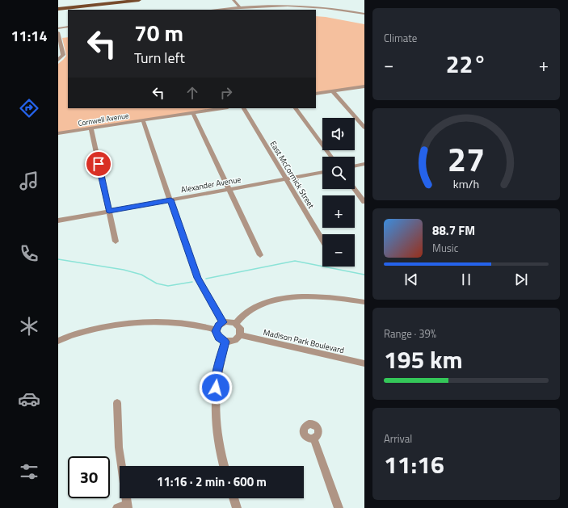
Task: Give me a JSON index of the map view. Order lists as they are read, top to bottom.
{
  "streets": {
    "street": [
      "Cornwell Avenue",
      "East McCormick Street",
      "Alexander Avenue",
      "Madison Park Boulevard"
    ]
  },
  "crossings": [
    ["East McCormick Street", "Alexander Avenue"]
  ],
  "page": {
    "tabs": "11:14",
    "tile": [
      "Climate",
      ["Range · 39%", "195 km"],
      ["Arrival", "11:16"]
    ],
    "turn": ["70 m", "Turn left"],
    "heat": ["−", "22°", "+"],
    "map_buttons": ["+", "−"],
    "song": ["88.7 FM", "Music"],
    "limit": "30",
    "trip": "11:16 · 2 min · 600 m",
    "gauge": ["27", "km/h"]
  }
}
